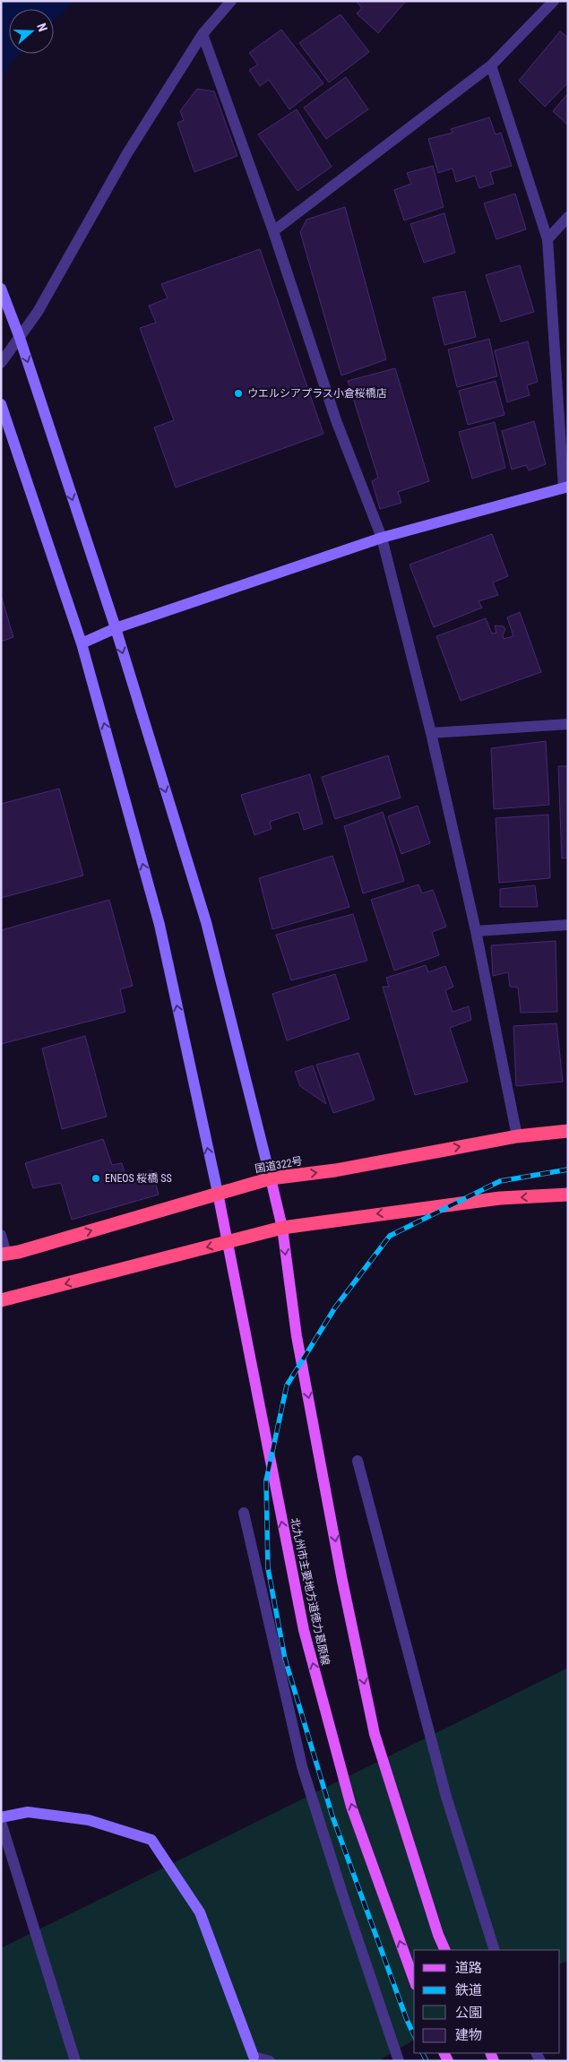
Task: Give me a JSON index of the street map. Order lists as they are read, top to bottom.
{
  "streets": {
    "highway": ["国道322号"],
    "main road": ["北九州市主要地方道徳力葛原線"]
  },
  "crossings": [
    ["国道322号", "北九州市主要地方道徳力葛原線"]
  ],
  "places": ["ウエルシアプラス小倉桜橋店", "ENEOS 桜橋 SS"],
  "legend": [
    "道路",
    "鉄道",
    "公園",
    "建物"
  ],
  "north": "right"
}
